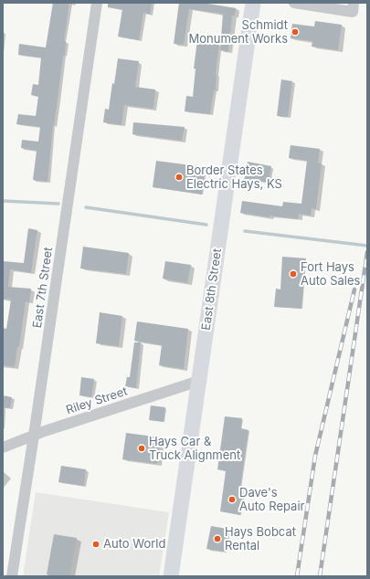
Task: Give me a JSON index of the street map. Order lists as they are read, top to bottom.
{
  "streets": {
    "main road": ["East 8th Street"],
    "street": ["East 7th Street", "Riley Street"]
  },
  "crossings": [
    ["East 7th Street", "Riley Street"],
    ["East 8th Street", "Riley Street"]
  ],
  "places": [
    "Schmidt Monument Works",
    "Border States Electric Hays, KS",
    "Fort Hays Auto Sales",
    "Hays Car & Truck Alignment",
    "Dave's Auto Repair",
    "Hays Bobcat Rental",
    "Auto World"
  ]
}
